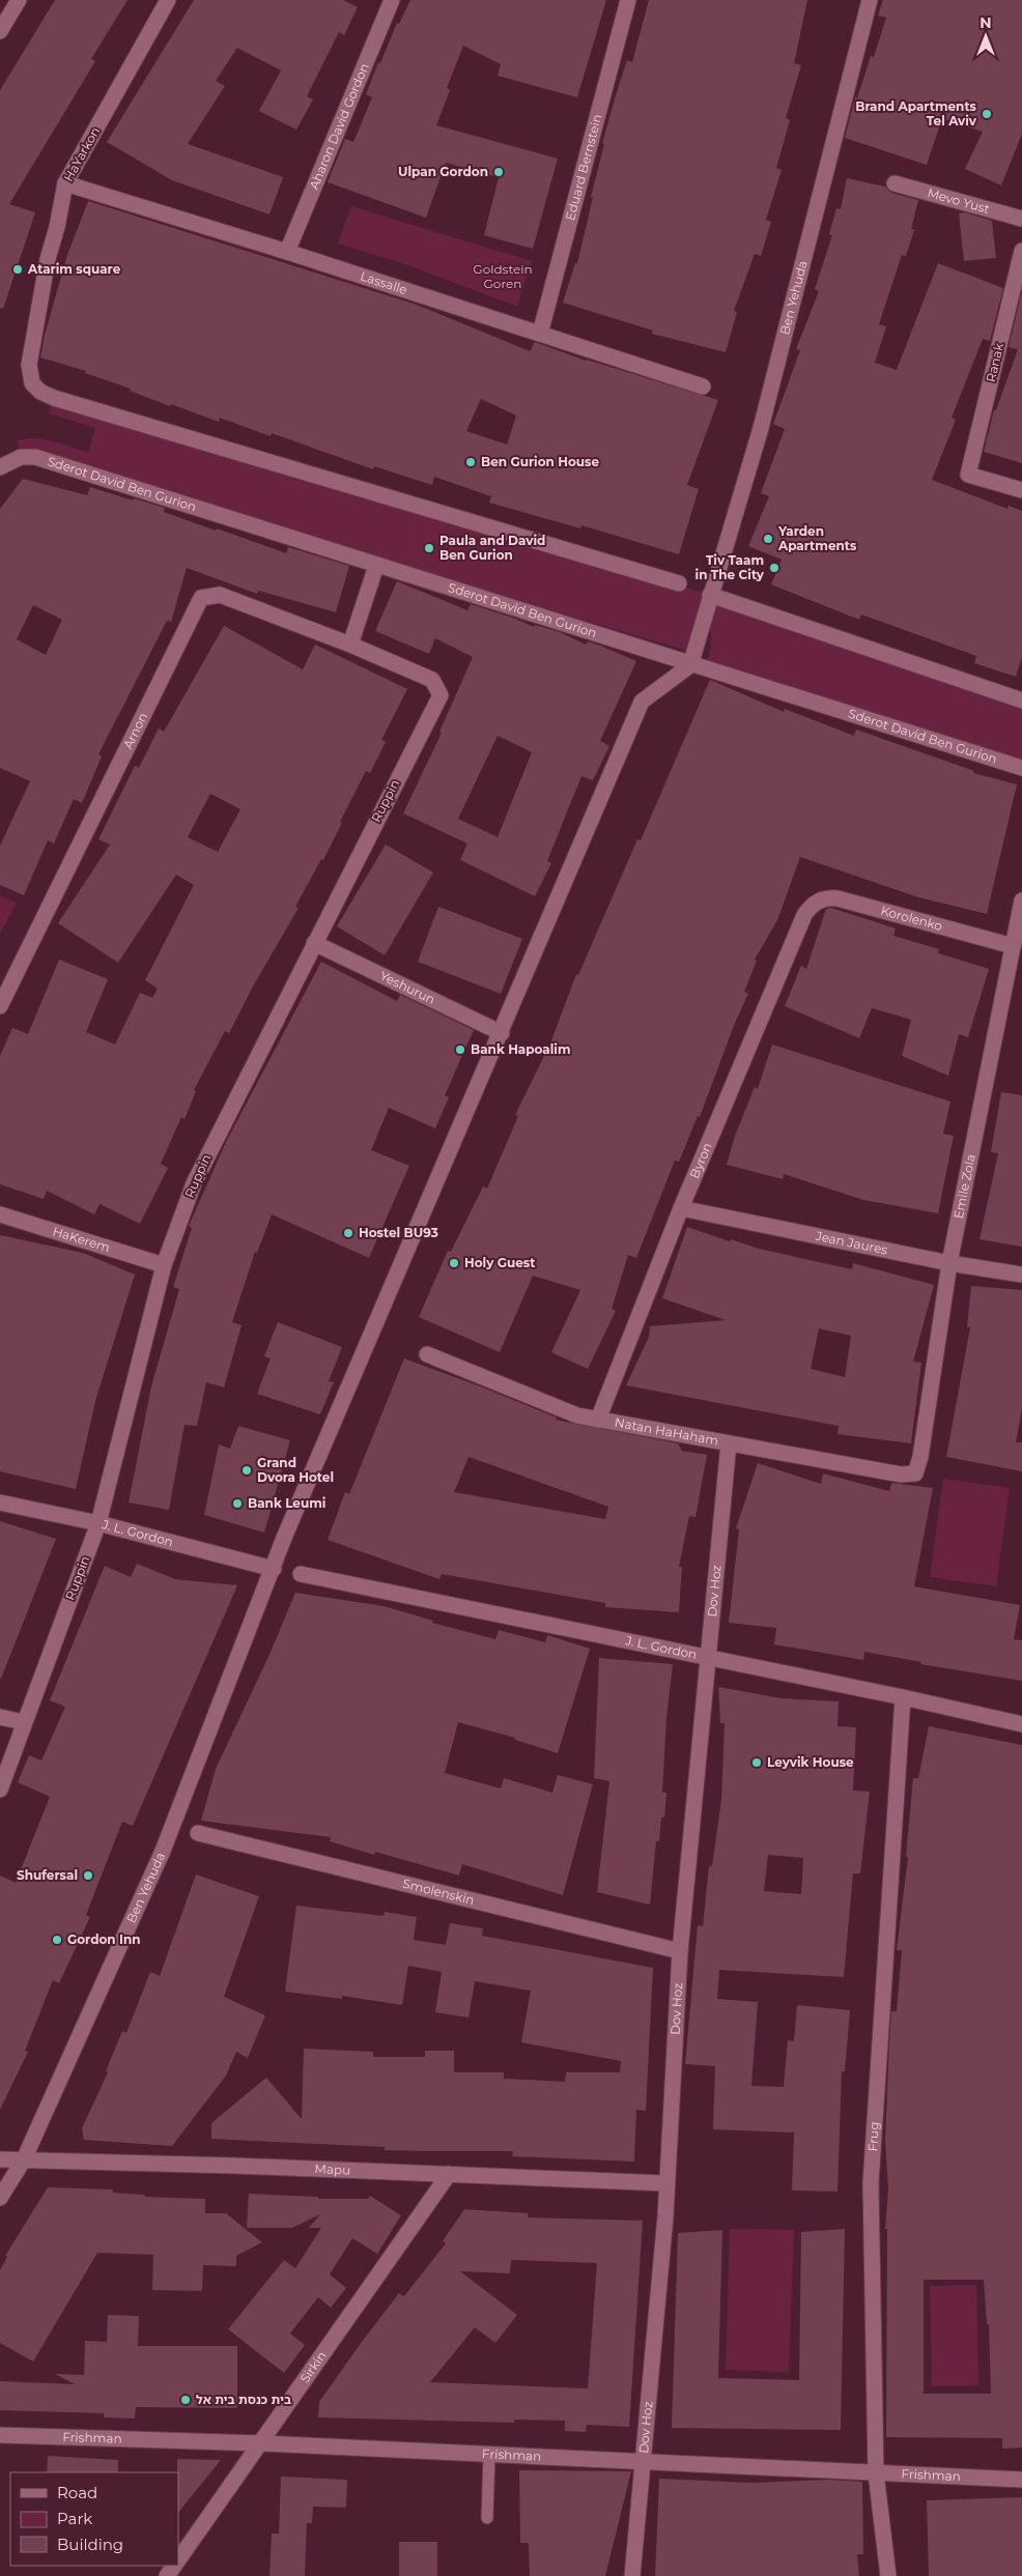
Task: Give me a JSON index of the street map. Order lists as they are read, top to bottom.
{
  "streets": {
    "street": [
      "Aharon David Gordon",
      "HaYarkon",
      "Eduard Bernstein",
      "Mevo Yust",
      "Lassalle",
      "Ben Yehuda",
      "Ranak",
      "Sderot David Ben Gurion",
      "Arnon",
      "Ruppin",
      "Korolenko",
      "Yeshurun",
      "Byron",
      "Emile Zola",
      "HaKerem",
      "Jean Jaures",
      "Natan HaHaham",
      "J. L. Gordon",
      "Dov Hoz",
      "Smolenskin",
      "Frug",
      "Mapu",
      "Sirkin",
      "Frishman"
    ]
  },
  "crossings": [
    ["Aharon David Gordon", "Lassalle"],
    ["HaYarkon", "Lassalle"],
    ["Eduard Bernstein", "Lassalle"],
    ["Ben Yehuda", "Sderot David Ben Gurion"],
    ["Ben Yehuda", "Yeshurun"],
    ["Ben Yehuda", "J. L. Gordon"],
    ["Ben Yehuda", "Mapu"],
    ["Arnon", "Ruppin"],
    ["Ruppin", "Yeshurun"],
    ["Ruppin", "HaKerem"],
    ["Ruppin", "J. L. Gordon"],
    ["Korolenko", "Byron"],
    ["Korolenko", "Emile Zola"],
    ["Byron", "Jean Jaures"],
    ["Byron", "Natan HaHaham"],
    ["Emile Zola", "Jean Jaures"],
    ["Emile Zola", "Natan HaHaham"],
    ["Natan HaHaham", "Dov Hoz"],
    ["J. L. Gordon", "Dov Hoz"],
    ["J. L. Gordon", "Frug"],
    ["Dov Hoz", "Smolenskin"],
    ["Dov Hoz", "Mapu"],
    ["Dov Hoz", "Frishman"],
    ["Frug", "Frishman"],
    ["Mapu", "Sirkin"],
    ["Sirkin", "Frishman"]
  ],
  "parks": ["Goldstein Goren"],
  "places": [
    "Brand Apartments Tel Aviv",
    "Ulpan Gordon",
    "Atarim square",
    "Ben Gurion House",
    "Yarden Apartments",
    "Paula and David Ben Gurion",
    "Tiv Taam in The City",
    "Bank Hapoalim",
    "Hostel BU93",
    "Holy Guest",
    "Grand Dvora Hotel",
    "Bank Leumi",
    "Leyvik House",
    "Shufersal",
    "Gordon Inn",
    "בית כנסת בית אל"
  ],
  "legend": ["Road", "Park", "Building"],
  "north": "top"
}
